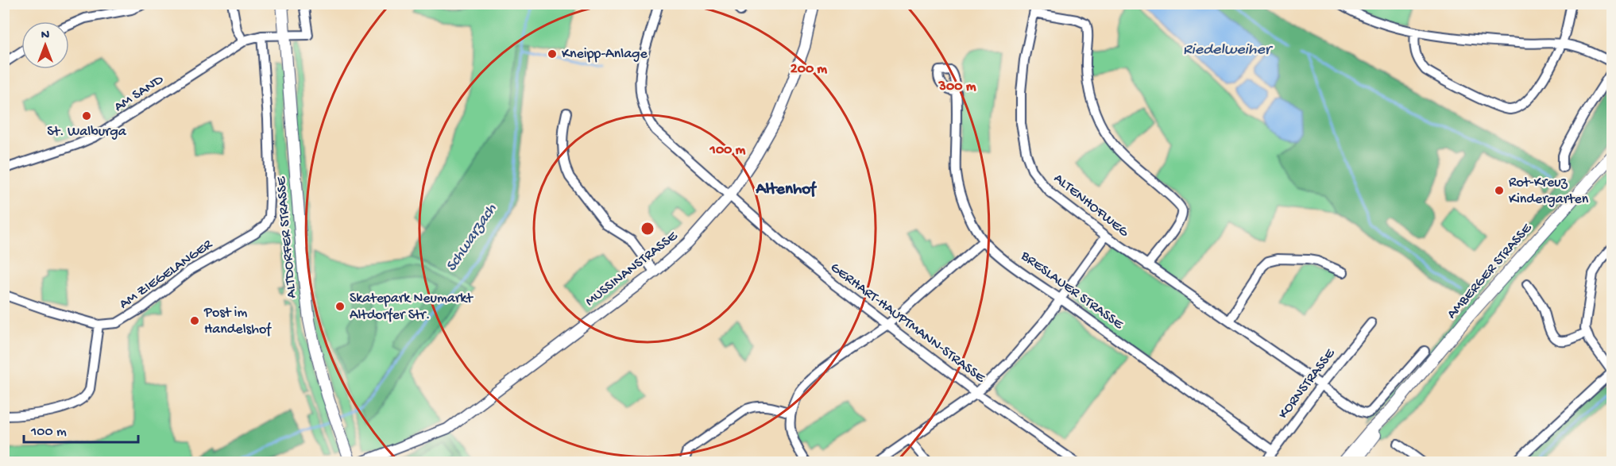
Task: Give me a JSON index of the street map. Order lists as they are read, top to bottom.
{
  "streets": {
    "main road": ["ALTDORFER STRASSE", "AMBERGER STRASSE"],
    "street": [
      "AM SAND",
      "ALTENHOFWEG",
      "MUSSINANSTRASSE",
      "AM ZIEGELANGER",
      "BRESLAUER STRASSE",
      "GERHART-HAUPTMANN-STRASSE",
      "KORNSTRASSE"
    ]
  },
  "crossings": [
    ["AM SAND", "ALTDORFER STRASSE"],
    ["AM SAND", "AM ZIEGELANGER"],
    ["ALTENHOFWEG", "KORNSTRASSE"],
    ["MUSSINANSTRASSE", "GERHART-HAUPTMANN-STRASSE"],
    ["BRESLAUER STRASSE", "KORNSTRASSE"]
  ],
  "districts": ["Altenhof"],
  "water": ["Riedelweiher", "Schwarzach"],
  "places": [
    "Kneipp-Anlage",
    "St. Walburga",
    "Rot-Kreuz Kindergarten",
    "Skatepark Neumarkt Altdorfer Str.",
    "Post im Handelshof"
  ],
  "scale_bar": "100 m",
  "north": "top",
  "rings": ["200 m", "300 m", "100 m"]
}
